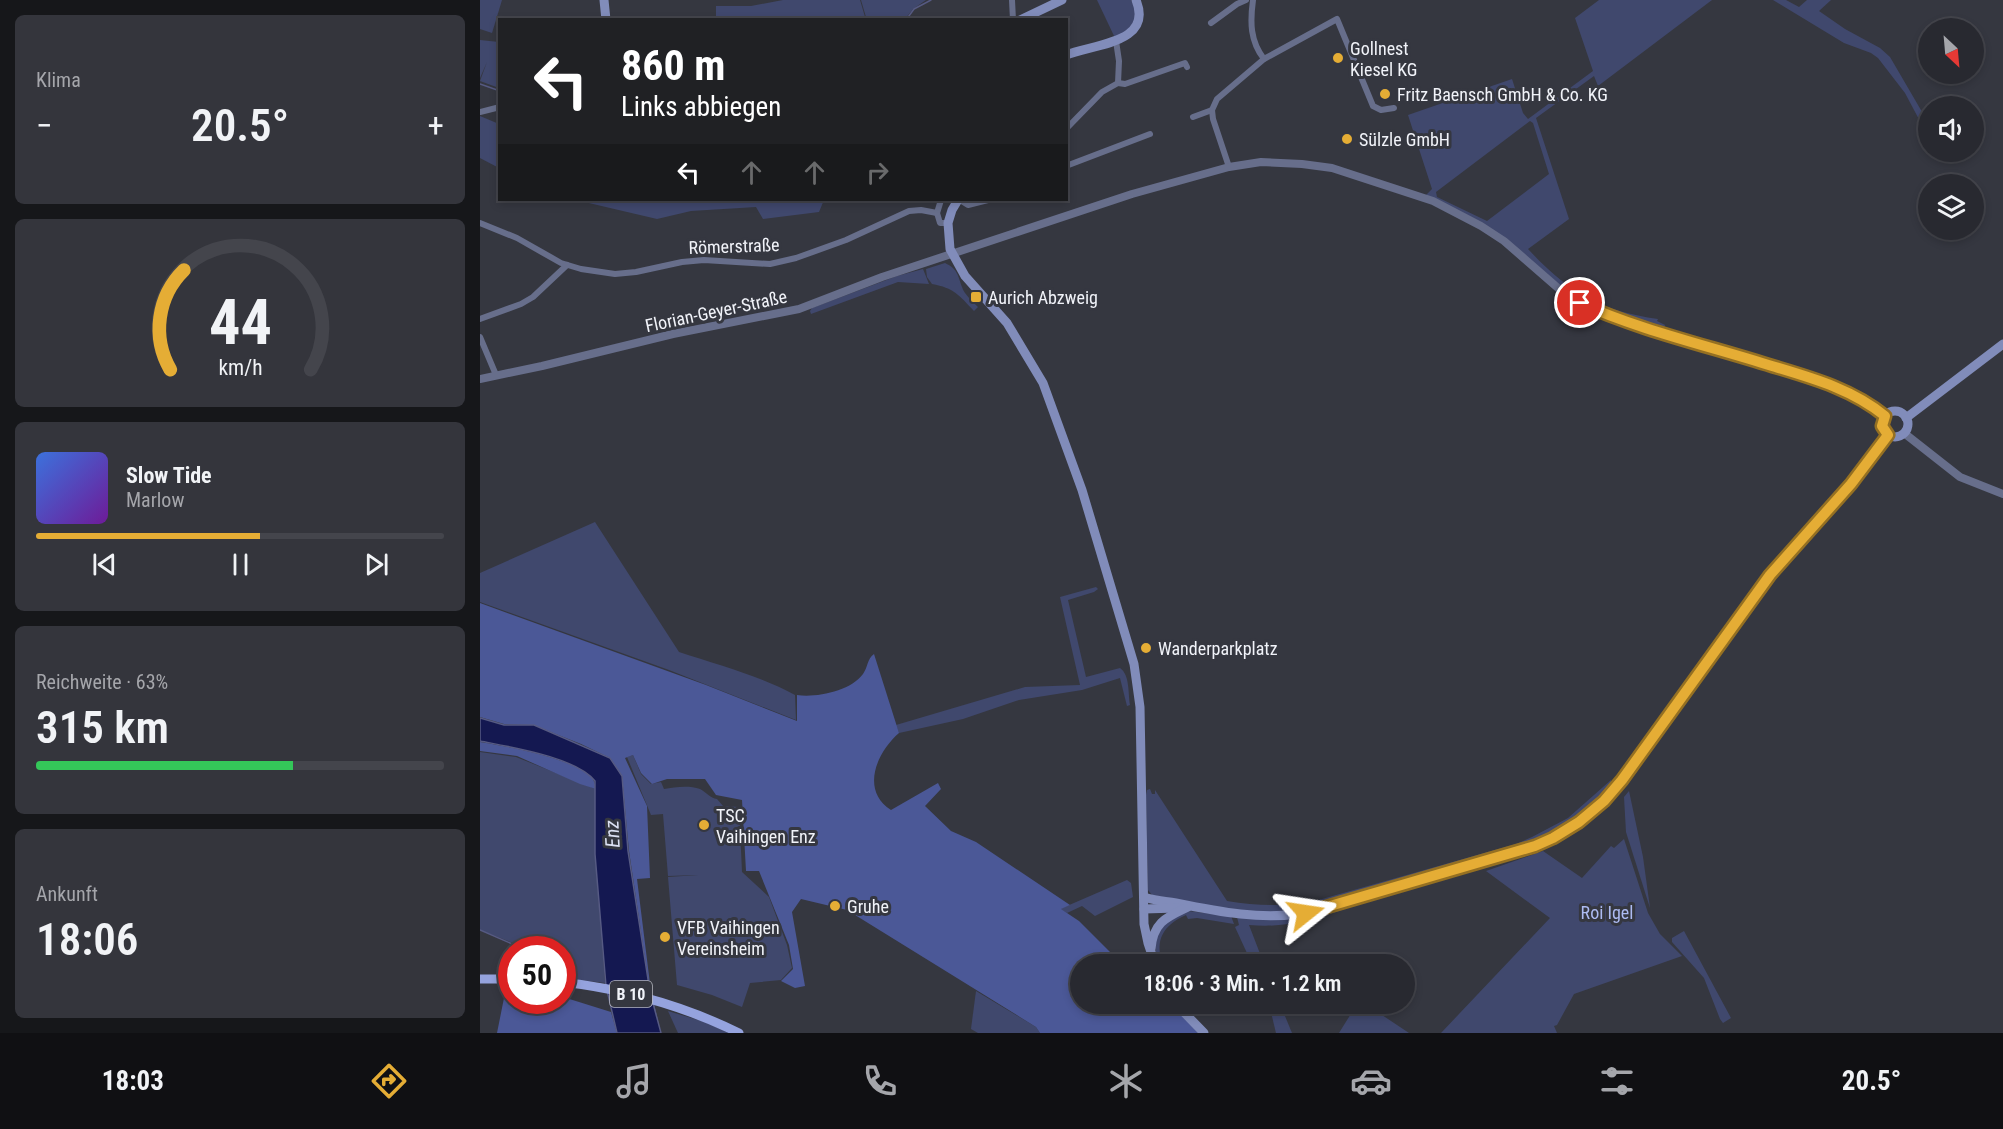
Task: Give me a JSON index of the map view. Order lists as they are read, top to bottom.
{
  "streets": {
    "main road": ["B 10"],
    "street": ["Römerstraße", "Florian-Geyer-Straße"]
  },
  "water": ["Enz"],
  "parks": ["Roi Igel"],
  "places": {
    "other": [
      "Gollnest Kiesel KG",
      "Fritz Baensch GmbH & Co. KG",
      "Sülzle GmbH",
      "Wanderparkplatz",
      "TSC Vaihingen Enz",
      "Gruhe",
      "VFB Vaihingen Vereinsheim"
    ],
    "transit": ["Aurich Abzweig"]
  },
  "north": "bottom right",
  "page": {
    "tile": [
      "Klima",
      ["Reichweite · 63%", "315 km"],
      ["Ankunft", "18:06"]
    ],
    "turn": ["860 m", "Links abbiegen"],
    "heat": ["−", "20.5°", "+"],
    "song": ["Slow Tide", "Marlow"],
    "limit": "50",
    "trip": "18:06 · 3 Min. · 1.2 km",
    "tabs": ["18:03", "20.5°"],
    "gauge": ["44", "km/h"]
  }
}
